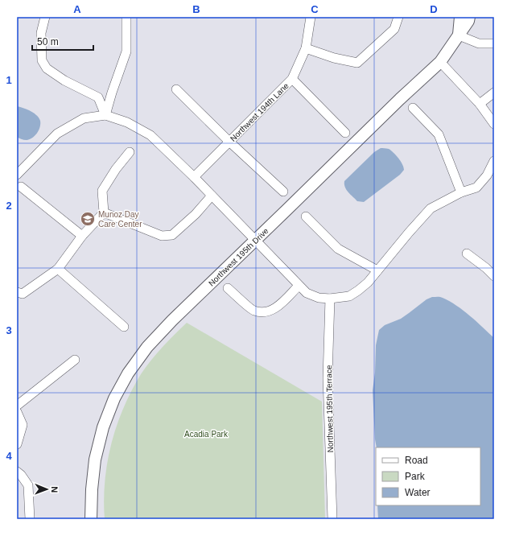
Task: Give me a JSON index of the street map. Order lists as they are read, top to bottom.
{
  "streets": {
    "street": ["Northwest 194th Lane", "Northwest 195th Drive", "Northwest 195th Terrace"]
  },
  "parks": ["Acadia Park"],
  "places": {
    "school or university": ["Munoz Day Care Center"]
  },
  "legend": ["Road", "Park", "Water"],
  "scale_bar": "50 m",
  "north": "right",
  "grid": {
    "columns": [
      "A",
      "B",
      "C",
      "D"
    ],
    "rows": [
      "1",
      "2",
      "3",
      "4"
    ]
  }
}
